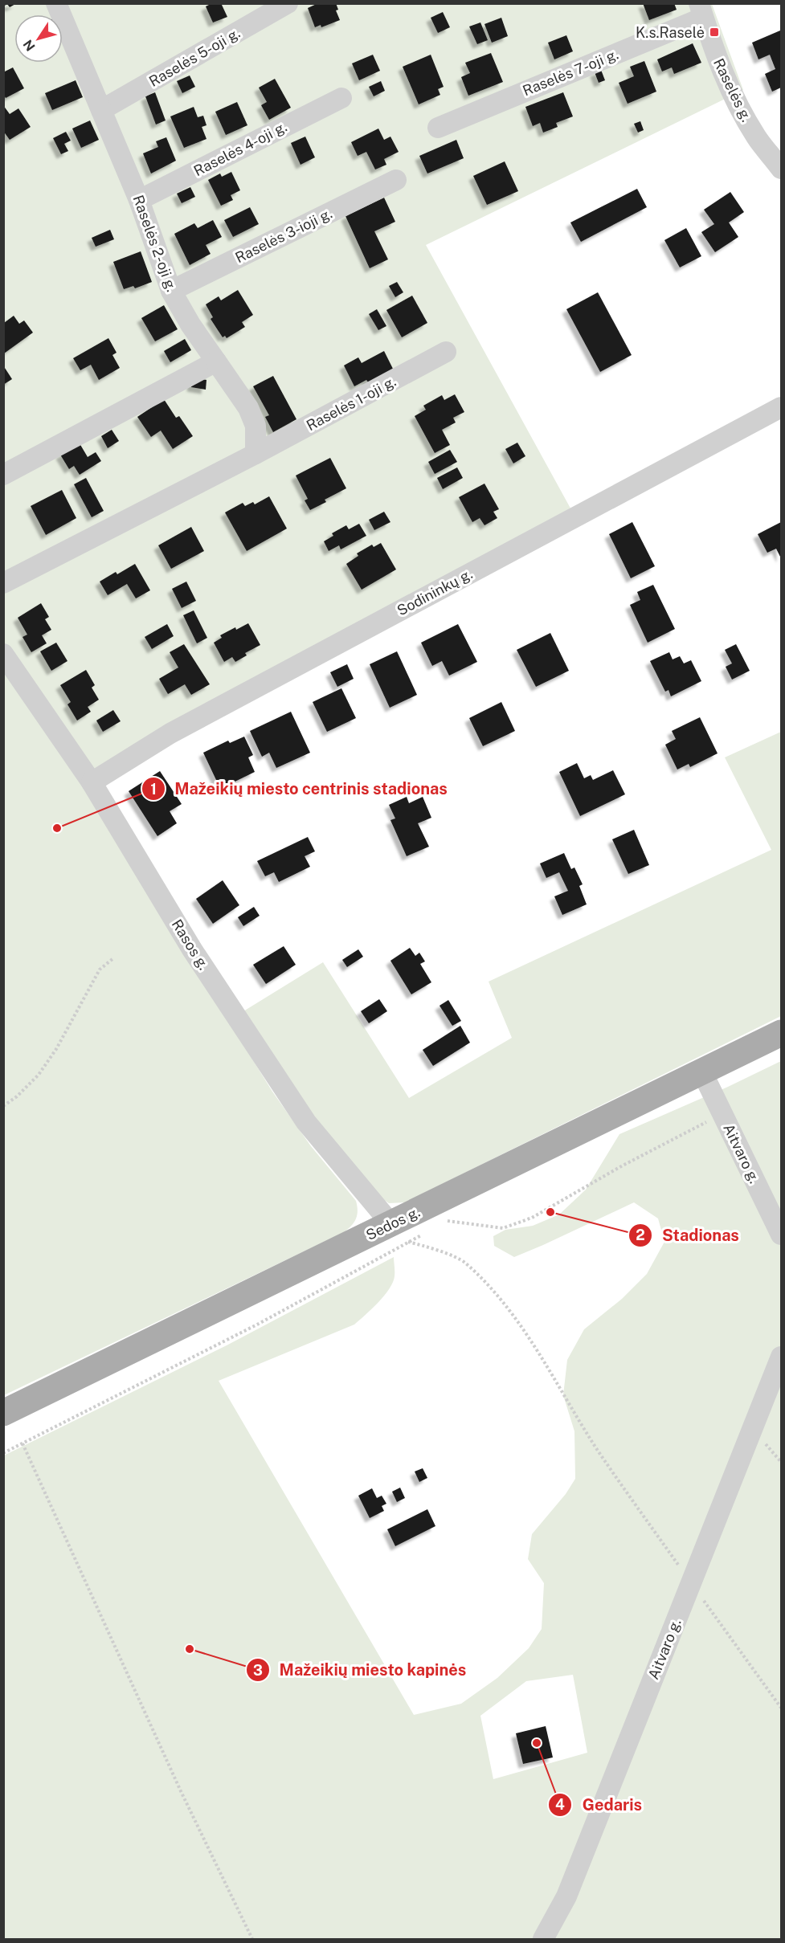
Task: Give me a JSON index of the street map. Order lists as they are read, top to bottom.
{
  "streets": {
    "main road": ["Sedos g."],
    "street": [
      "Raselės 5-oji g.",
      "Raselės 7-oji g.",
      "Raselės g.",
      "Raselės 4-oji g.",
      "Raselės 3-ioji g.",
      "Raselės 2-oji g.",
      "Raselės 1-oji g.",
      "Sodininkų g.",
      "Rasos g.",
      "Aitvaro g."
    ]
  },
  "crossings": [
    ["Raselės 5-oji g.", "Raselės 2-oji g."],
    ["Raselės 7-oji g.", "Raselės g."],
    ["Raselės 4-oji g.", "Raselės 2-oji g."],
    ["Raselės 3-ioji g.", "Raselės 2-oji g."],
    ["Raselės 2-oji g.", "Raselės 1-oji g."],
    ["Sodininkų g.", "Rasos g."],
    ["Rasos g.", "Sedos g."],
    ["Aitvaro g.", "Sedos g."]
  ],
  "places": {
    "transit": ["K.s.Raselė"],
    "other": [
      "Mažeikių miesto centrinis stadionas",
      "Stadionas",
      "Mažeikių miesto kapinės",
      "Gedaris"
    ]
  },
  "north": "bottom left"
}
